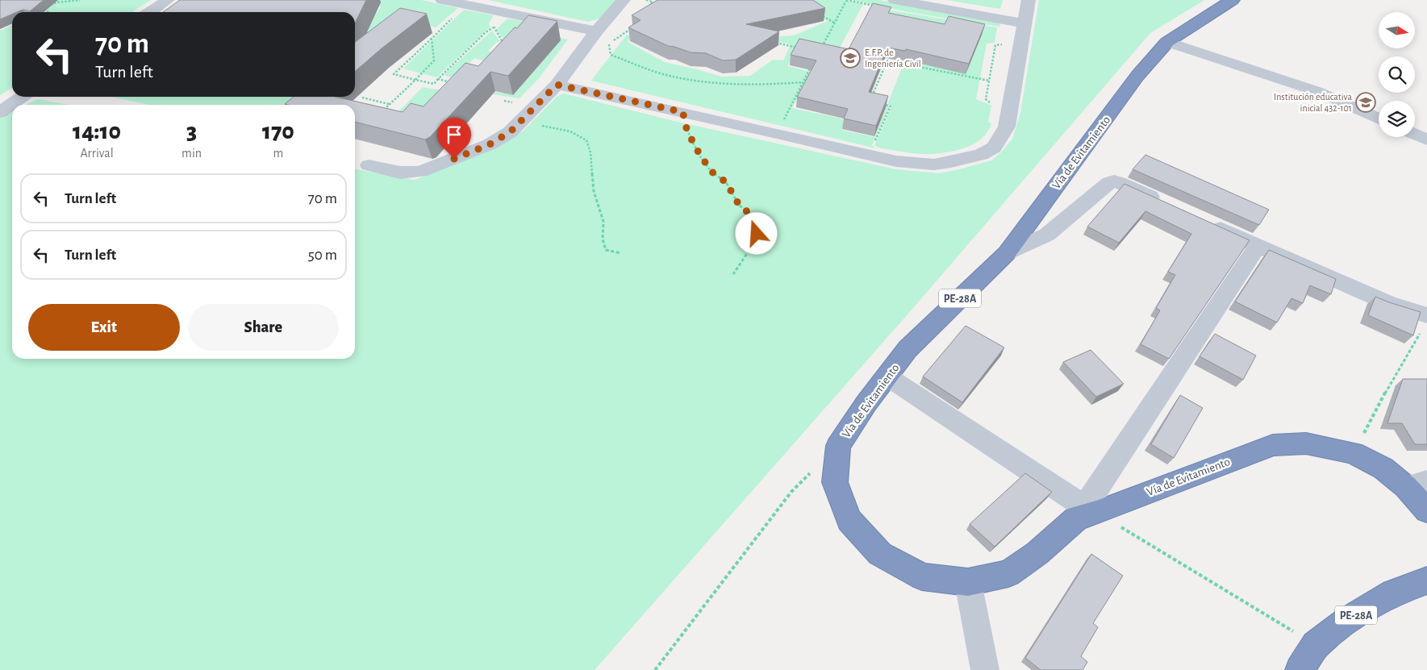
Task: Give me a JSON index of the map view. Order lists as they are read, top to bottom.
{
  "streets": {
    "highway": ["Vía de Evitamiento", "PE-28A"]
  },
  "places": {
    "school or university": ["E.F.P. de Ingeniería Civil", "Institución educativa inicial 432-101"]
  },
  "north": "right",
  "page": {
    "turn": ["70 m", "Turn left"],
    "eta": [
      "14:10",
      "Arrival",
      "3",
      "min",
      "170",
      "m"
    ],
    "list": [
      {
        "name": "Turn left",
        "value": "70 m"
      },
      {
        "name": "Turn left",
        "value": "50 m"
      }
    ],
    "buttons": ["Exit", "Share"]
  }
}
